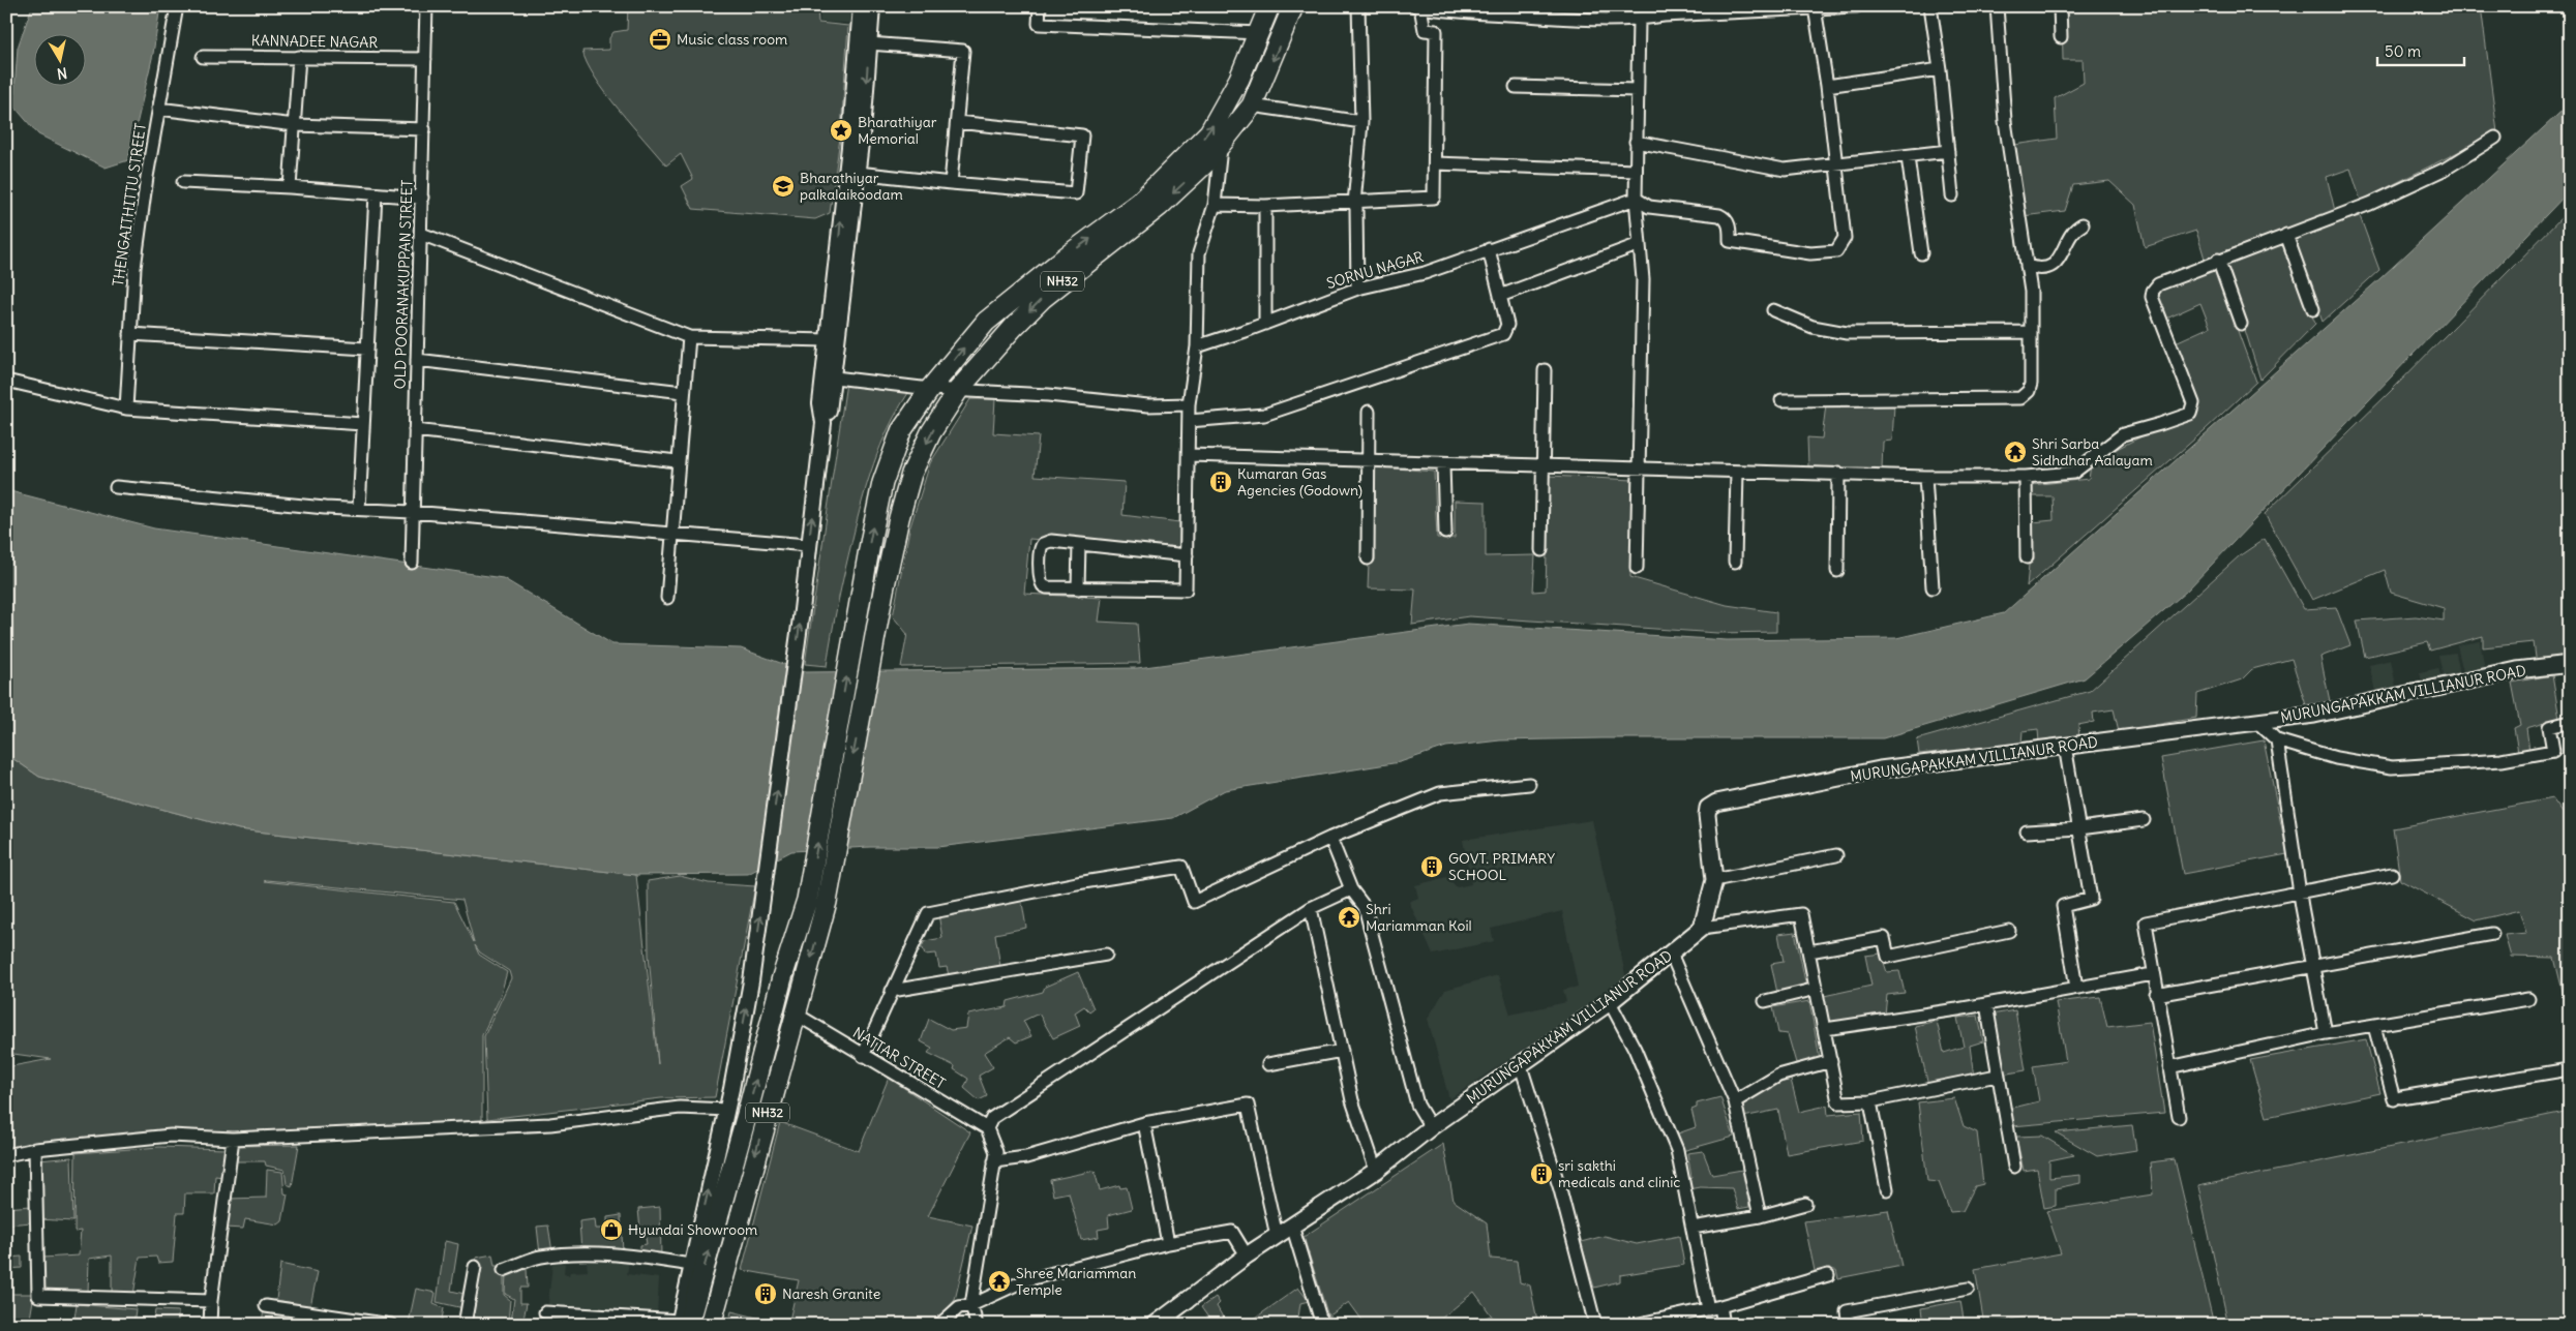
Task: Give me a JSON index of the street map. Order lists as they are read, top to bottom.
{
  "streets": {
    "highway": ["NH32"],
    "main road": ["MURUNGAPAKKAM VILLIANUR ROAD"],
    "street": [
      "KANNADEE NAGAR",
      "THENGAITHITTU STREET",
      "SORNU NAGAR",
      "OLD POORANAKUPPAN STREET",
      "NATTAR STREET"
    ]
  },
  "crossings": [
    ["KANNADEE NAGAR", "OLD POORANAKUPPAN STREET"],
    ["NH32", "NATTAR STREET"]
  ],
  "places": {
    "office": ["Music class room"],
    "place": ["Bharathiyar Memorial"],
    "school or university": ["Bharathiyar palkalaikoodam"],
    "temple": ["Shri Sarba Sidhdhar Aalayam", "Shri Mariamman Koil", "Shree Mariamman Temple"],
    "building": [
      "Kumaran Gas Agencies (Godown)",
      "GOVT. PRIMARY SCHOOL",
      "sri sakthi medicals and clinic",
      "Naresh Granite"
    ],
    "shop": ["Hyundai Showroom"]
  },
  "scale_bar": "50 m",
  "north": "bottom"
}
